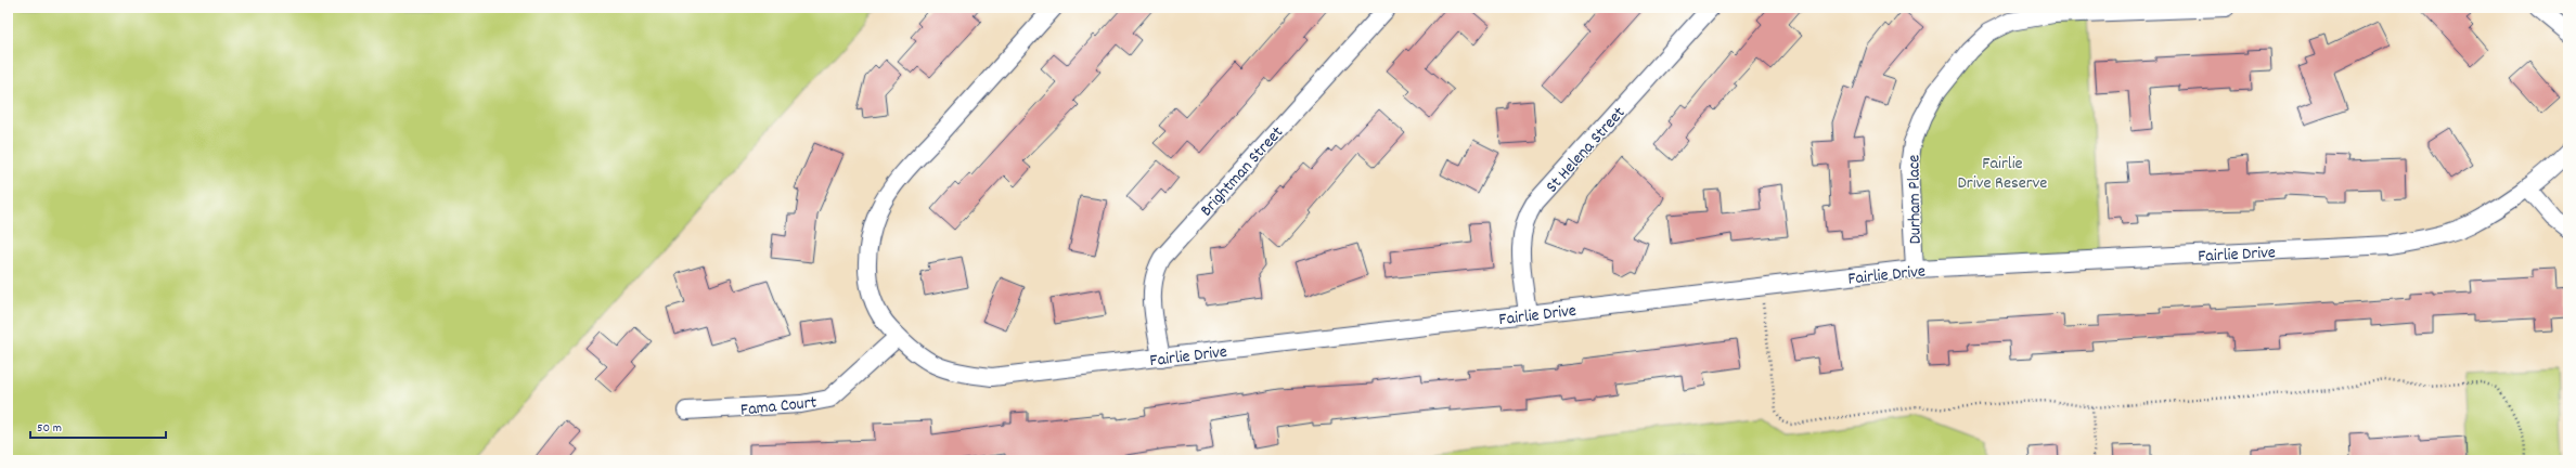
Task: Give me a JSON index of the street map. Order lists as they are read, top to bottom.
{
  "streets": {
    "street": [
      "St Helena Street",
      "Brightman Street",
      "Durham Place",
      "Fairlie Drive",
      "Fama Court"
    ]
  },
  "crossings": [
    ["St Helena Street", "Fairlie Drive"],
    ["Brightman Street", "Fairlie Drive"],
    ["Durham Place", "Fairlie Drive"],
    ["Fairlie Drive", "Fama Court"]
  ],
  "parks": ["Fairlie Drive Reserve"],
  "scale_bar": "50 m"
}
